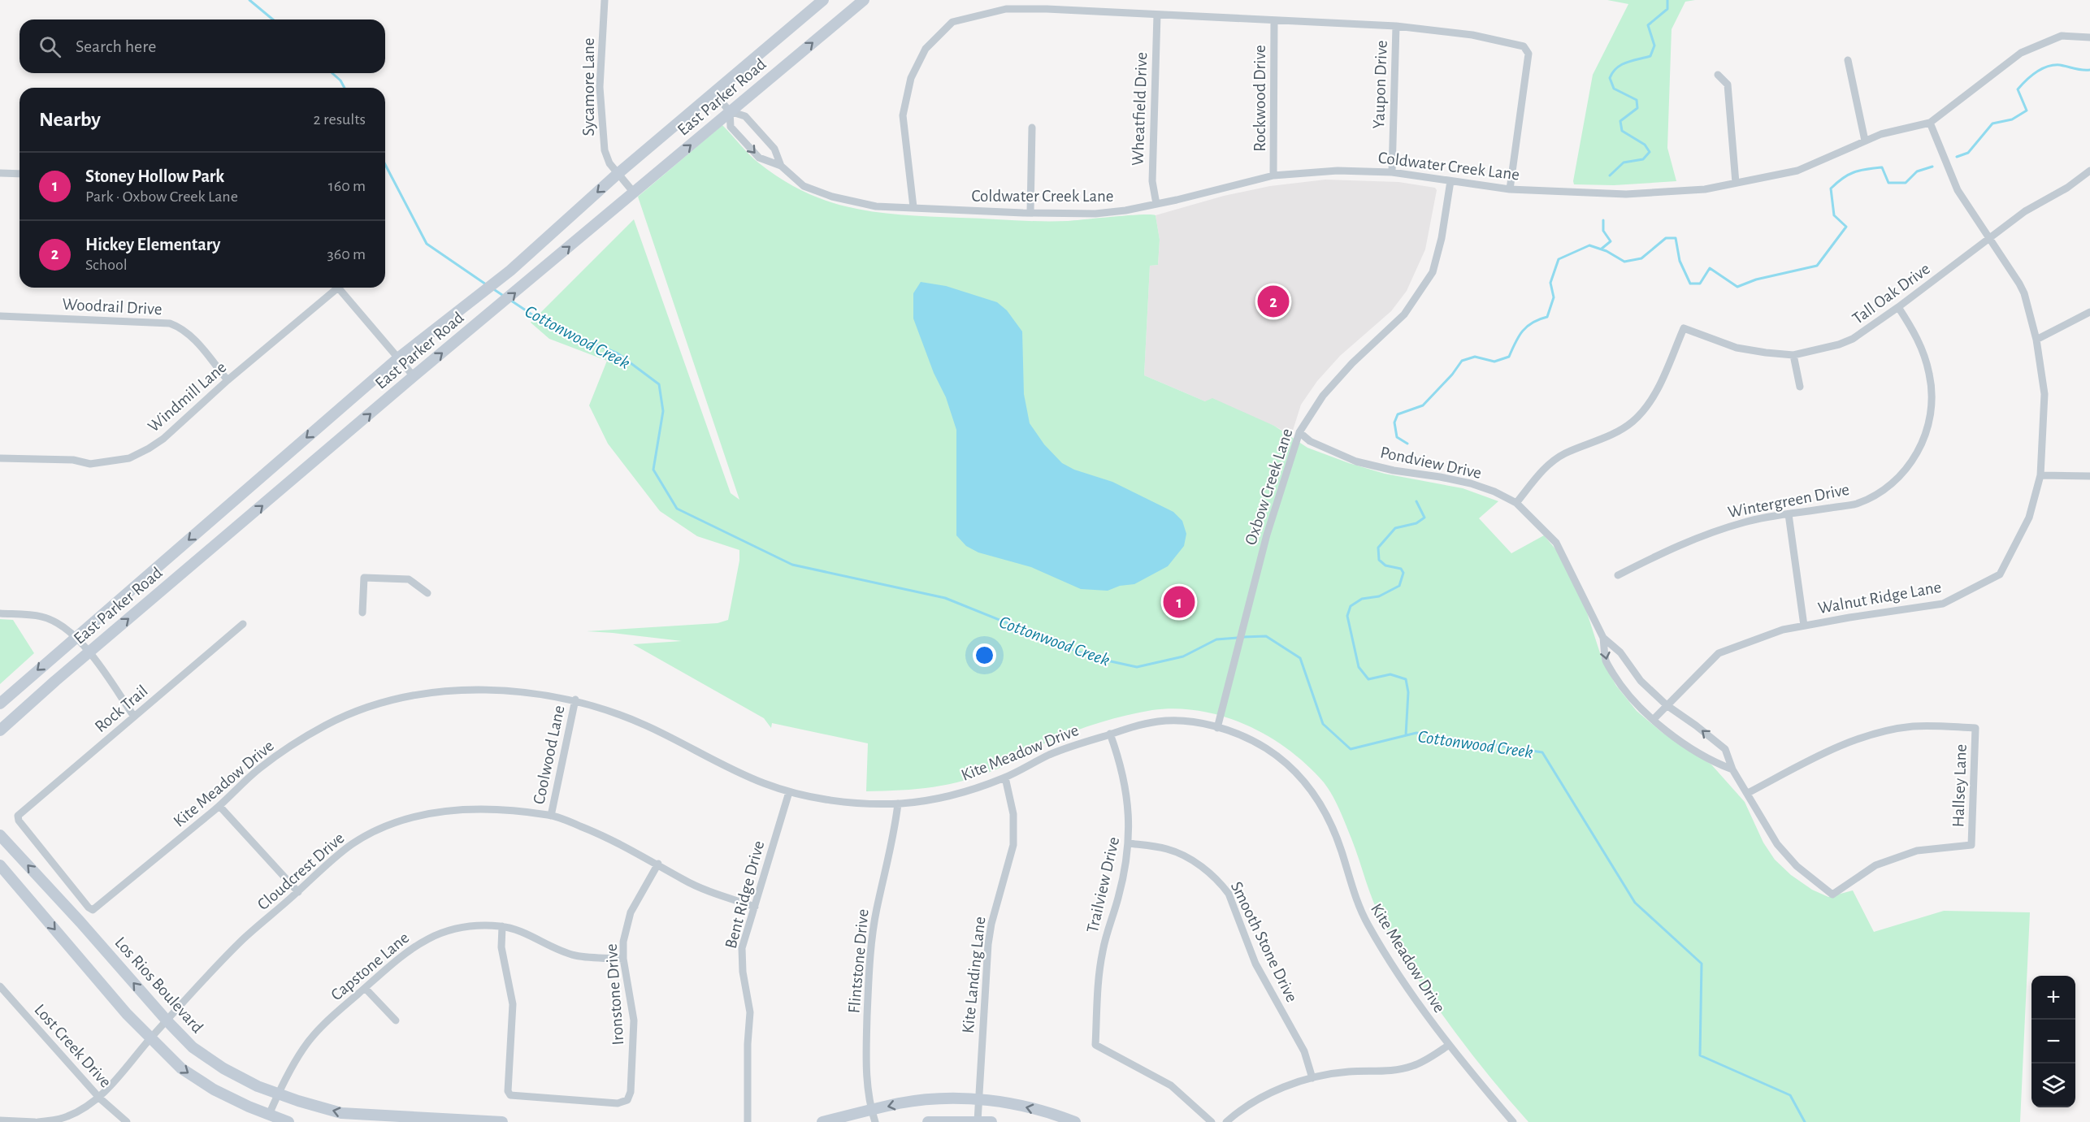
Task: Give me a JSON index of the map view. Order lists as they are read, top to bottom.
{
  "streets": {
    "main road": ["East Parker Road", "Los Rios Boulevard"],
    "street": [
      "Yaupon Drive",
      "Sycamore Lane",
      "Rockwood Drive",
      "Wheatfield Drive",
      "Coldwater Creek Lane",
      "Tall Oak Drive",
      "Woodrail Drive",
      "Windmill Lane",
      "Pondview Drive",
      "Oxbow Creek Lane",
      "Wintergreen Drive",
      "Walnut Ridge Lane",
      "Rock Trail",
      "Kite Meadow Drive",
      "Coolwood Lane",
      "Hallsey Lane",
      "Cloudcrest Drive",
      "Trailview Drive",
      "Bent Ridge Drive",
      "Smooth Stone Drive",
      "Flintstone Drive",
      "Capstone Lane",
      "Kite Landing Lane",
      "Ironstone Drive",
      "Lost Creek Drive"
    ]
  },
  "crossings": [
    ["Yaupon Drive", "Coldwater Creek Lane"],
    ["Sycamore Lane", "East Parker Road"],
    ["East Parker Road", "Coldwater Creek Lane"],
    ["Rockwood Drive", "Coldwater Creek Lane"],
    ["Wheatfield Drive", "Coldwater Creek Lane"],
    ["Coldwater Creek Lane", "Oxbow Creek Lane"],
    ["Coldwater Creek Lane", "Walnut Ridge Lane"],
    ["Tall Oak Drive", "Pondview Drive"],
    ["Tall Oak Drive", "Wintergreen Drive"],
    ["Tall Oak Drive", "Walnut Ridge Lane"],
    ["Woodrail Drive", "Windmill Lane"],
    ["Pondview Drive", "Oxbow Creek Lane"],
    ["Pondview Drive", "Walnut Ridge Lane"],
    ["Pondview Drive", "Hallsey Lane"],
    ["Oxbow Creek Lane", "Kite Meadow Drive"],
    ["Rock Trail", "Kite Meadow Drive"],
    ["Kite Meadow Drive", "Coolwood Lane"],
    ["Kite Meadow Drive", "Trailview Drive"],
    ["Kite Meadow Drive", "Bent Ridge Drive"],
    ["Kite Meadow Drive", "Flintstone Drive"],
    ["Kite Meadow Drive", "Kite Landing Lane"],
    ["Coolwood Lane", "Cloudcrest Drive"],
    ["Cloudcrest Drive", "Bent Ridge Drive"],
    ["Cloudcrest Drive", "Los Rios Boulevard"],
    ["Cloudcrest Drive", "Ironstone Drive"],
    ["Cloudcrest Drive", "Lost Creek Drive"],
    ["Trailview Drive", "Smooth Stone Drive"],
    ["Capstone Lane", "Los Rios Boulevard"],
    ["Capstone Lane", "Ironstone Drive"]
  ],
  "water": ["Cottonwood Creek"],
  "page": {
    "search": "Search here",
    "heading": ["Nearby", "2 results"],
    "list": [
      {
        "mark": "1",
        "name": "Stoney Hollow Park",
        "note": "Park · Oxbow Creek Lane",
        "value": "160 m"
      },
      {
        "mark": "2",
        "name": "Hickey Elementary",
        "note": "School",
        "value": "360 m"
      }
    ],
    "pins": ["2", "1"],
    "map_buttons": ["+", "−"]
  }
}
